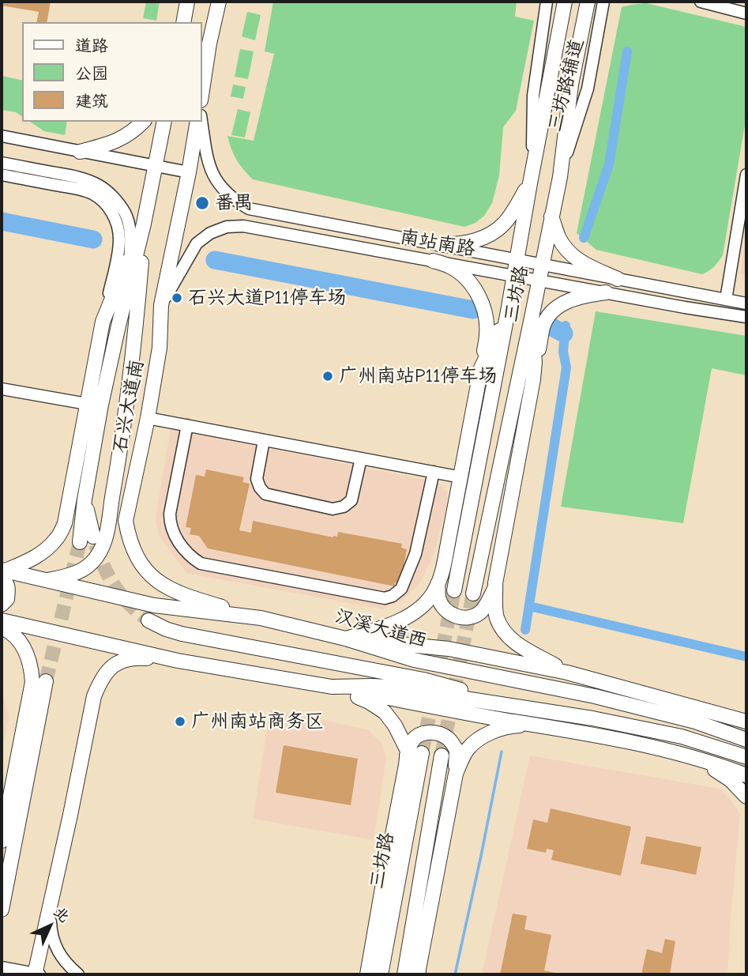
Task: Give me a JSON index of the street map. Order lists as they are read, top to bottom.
{
  "streets": {
    "main road": ["三坊路", "石兴大道南", "汉溪大道西"],
    "street": ["三坊路辅道", "南站南路"]
  },
  "crossings": [
    ["三坊路辅道", "三坊路"],
    ["南站南路", "三坊路"],
    ["南站南路", "石兴大道南"],
    ["石兴大道南", "汉溪大道西"]
  ],
  "places": [
    "番禺",
    "石兴大道P11停车场",
    "广州南站P11停车场",
    "广州南站商务区"
  ],
  "legend": ["道路", "公园", "建筑"],
  "north": "top right"
}
